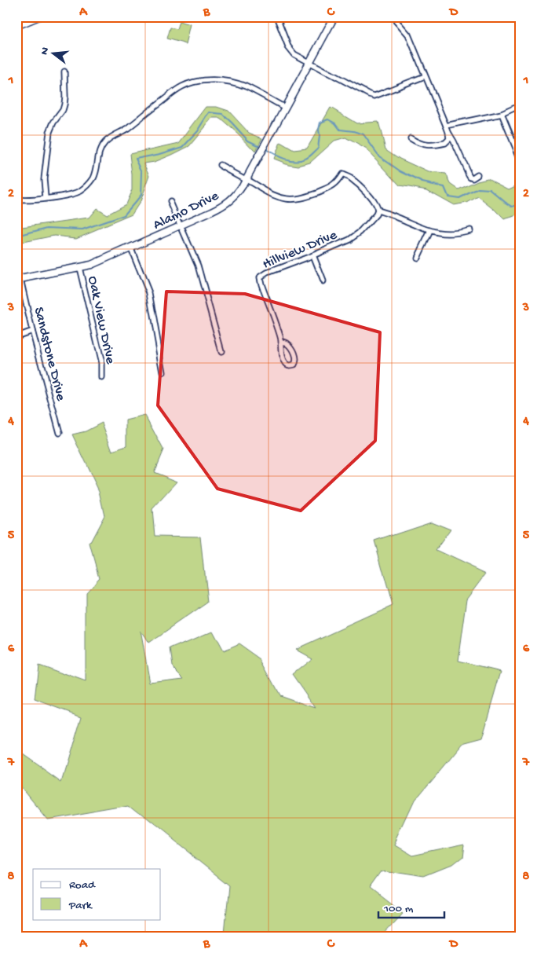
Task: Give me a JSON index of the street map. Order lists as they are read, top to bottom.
{
  "streets": {
    "main road": ["Alamo Drive"],
    "street": ["Hillview Drive", "Oak View Drive", "Sandstone Drive"]
  },
  "crossings": [
    ["Alamo Drive", "Oak View Drive"],
    ["Alamo Drive", "Sandstone Drive"]
  ],
  "legend": ["Road", "Park"],
  "scale_bar": "100 m",
  "north": "left",
  "grid": {
    "columns": [
      "A",
      "B",
      "C",
      "D"
    ],
    "rows": [
      "1",
      "2",
      "3",
      "4",
      "5",
      "6",
      "7",
      "8"
    ]
  }
}
